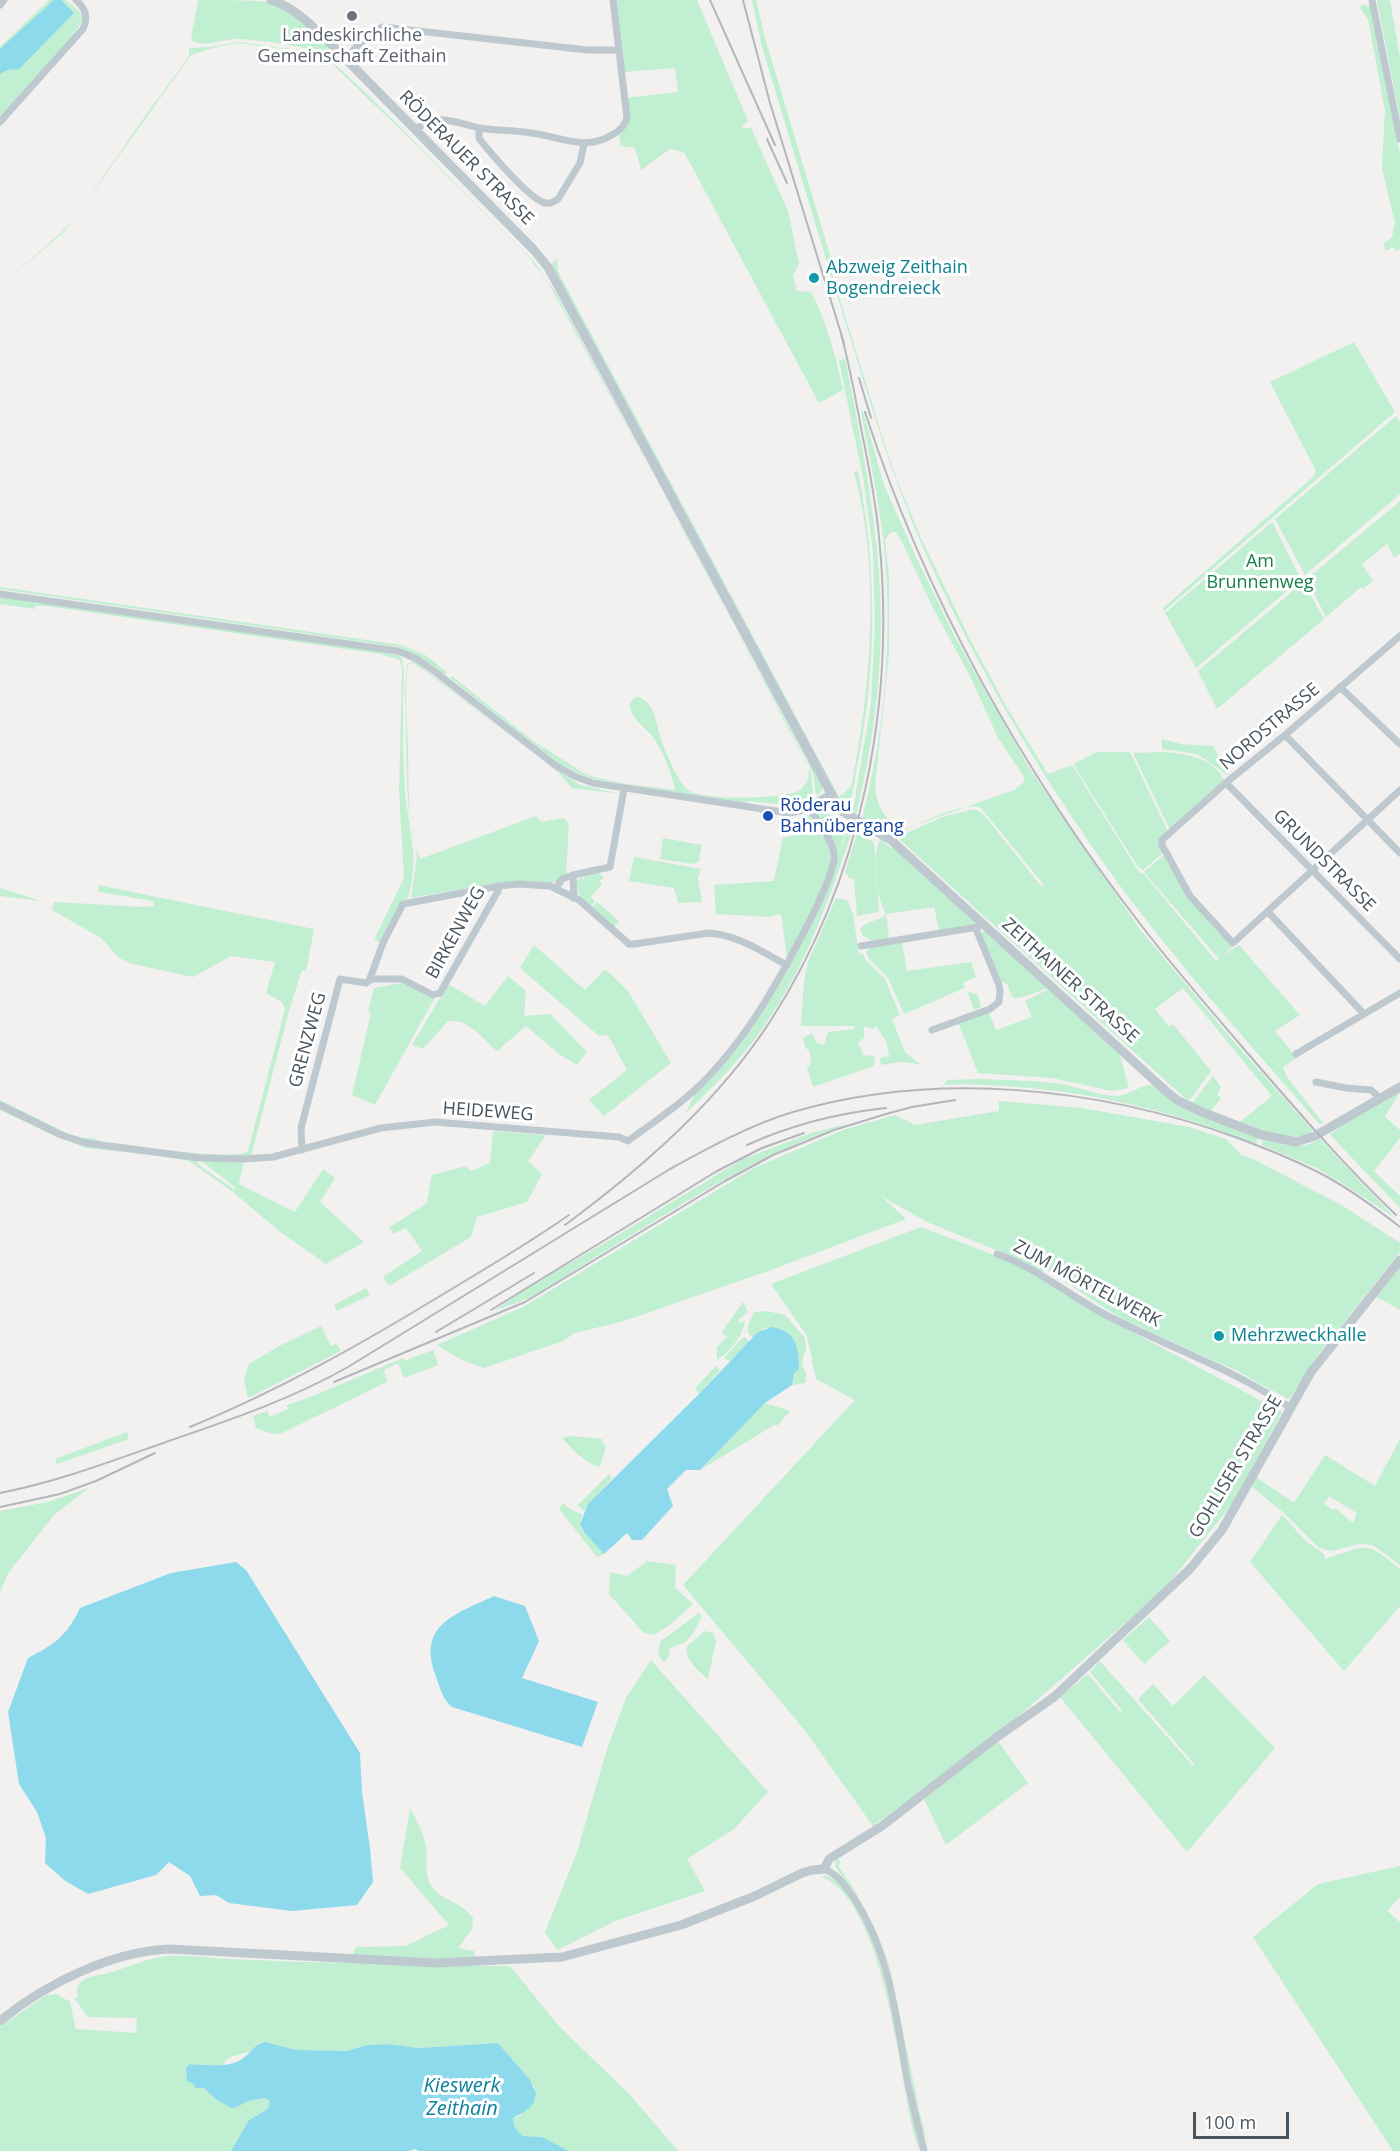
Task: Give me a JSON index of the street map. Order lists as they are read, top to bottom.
{
  "streets": {
    "street": [
      "RÖDERAUER STRASSE",
      "NORDSTRASSE",
      "GRUNDSTRASSE",
      "BIRKENWEG",
      "ZEITHAINER STRASSE",
      "GRENZWEG",
      "HEIDEWEG",
      "ZUM MÖRTELWERK",
      "GOHLISER STRASSE"
    ]
  },
  "crossings": [
    ["RÖDERAUER STRASSE", "ZEITHAINER STRASSE"],
    ["NORDSTRASSE", "GRUNDSTRASSE"],
    ["BIRKENWEG", "GRENZWEG"],
    ["GRENZWEG", "HEIDEWEG"],
    ["ZUM MÖRTELWERK", "GOHLISER STRASSE"]
  ],
  "water": ["Kieswerk Zeithain"],
  "parks": ["Am Brunnenweg"],
  "places": [
    "Landeskirchliche Gemeinschaft Zeithain",
    "Abzweig Zeithain Bogendreieck",
    "Röderau Bahnübergang",
    "Mehrzweckhalle"
  ],
  "scale_bar": "100 m"
}
